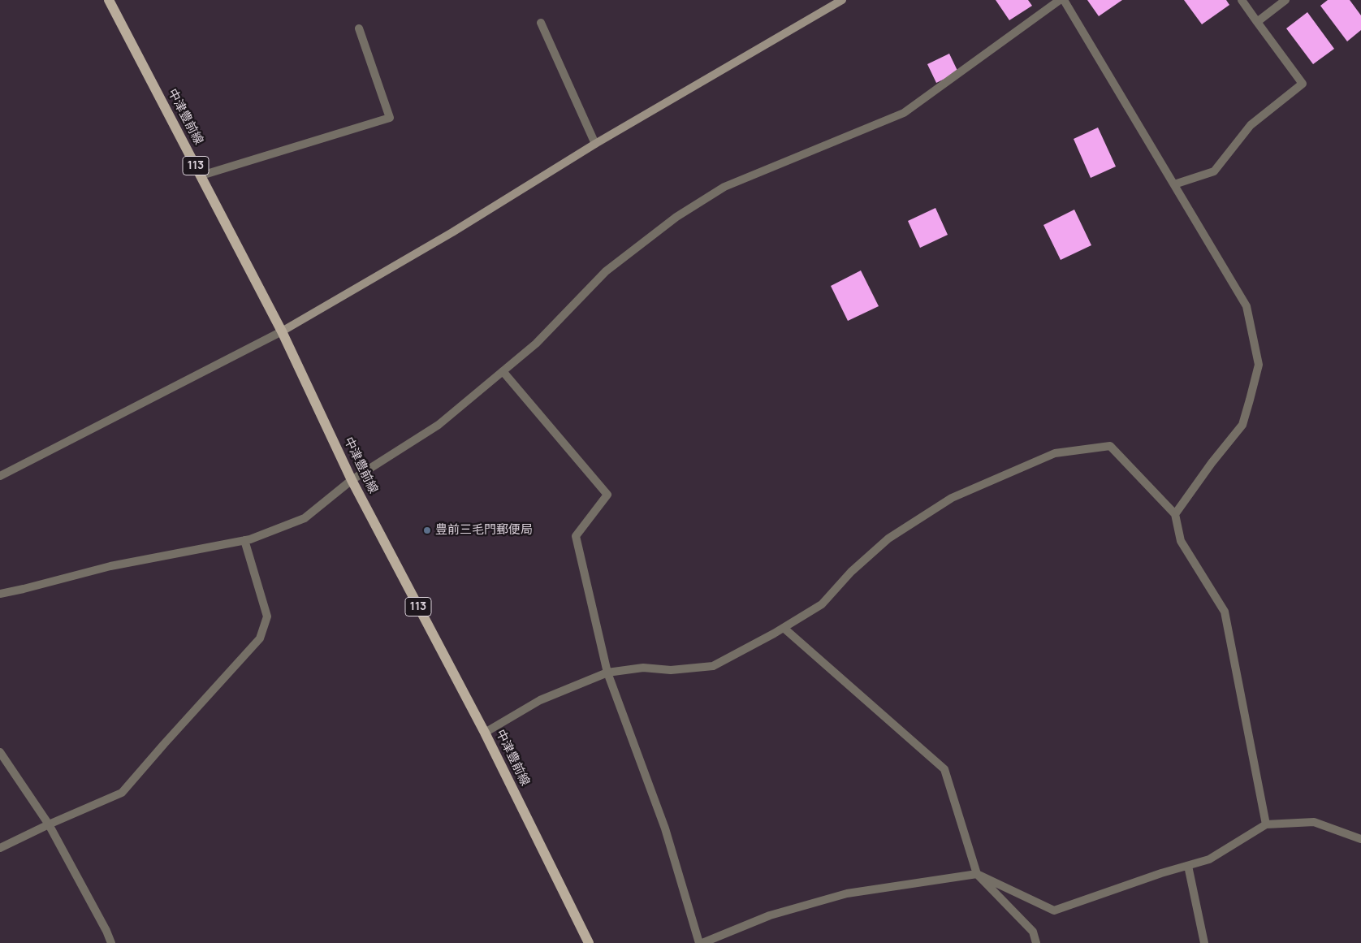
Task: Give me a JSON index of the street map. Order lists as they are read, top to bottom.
{
  "streets": {
    "main road": ["中津豊前線", "113"]
  },
  "places": ["豊前三毛門郵便局"]
}
